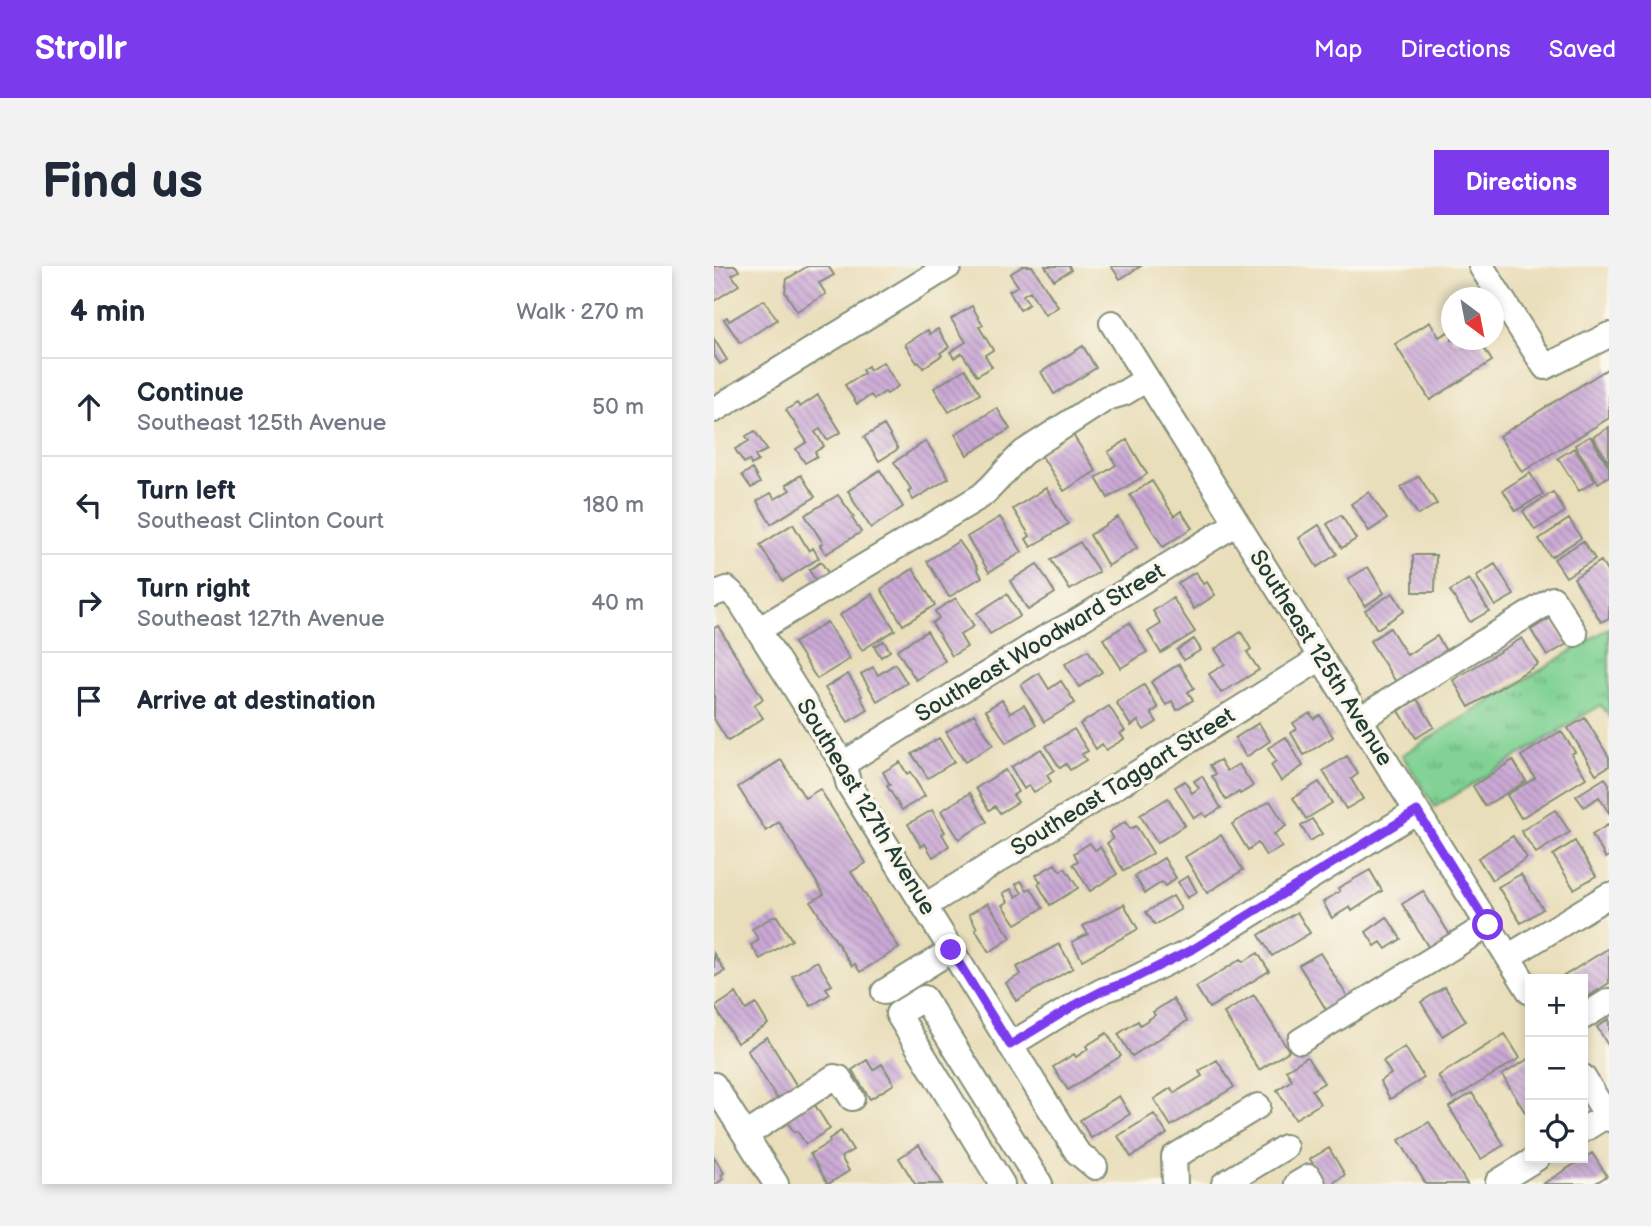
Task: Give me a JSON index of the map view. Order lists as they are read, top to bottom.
{
  "streets": {
    "street": [
      "Southeast Woodward Street",
      "Southeast 125th Avenue",
      "Southeast Taggart Street",
      "Southeast 127th Avenue"
    ]
  },
  "crossings": [
    ["Southeast Woodward Street", "Southeast 125th Avenue"],
    ["Southeast Woodward Street", "Southeast 127th Avenue"],
    ["Southeast 125th Avenue", "Southeast Taggart Street"],
    ["Southeast Taggart Street", "Southeast 127th Avenue"]
  ],
  "north": "bottom right",
  "page": {
    "header": "Strollr",
    "nav": ["Map", "Directions", "Saved"],
    "buttons": "Directions",
    "title": "Find us",
    "heading": ["4 min", "Walk · 270 m"],
    "list": [
      ["Continue", "Southeast 125th Avenue", "50 m"],
      ["Turn left", "Southeast Clinton Court", "180 m"],
      ["Turn right", "Southeast 127th Avenue", "40 m"],
      "Arrive at destination"
    ],
    "map_buttons": ["+", "−"]
  }
}
